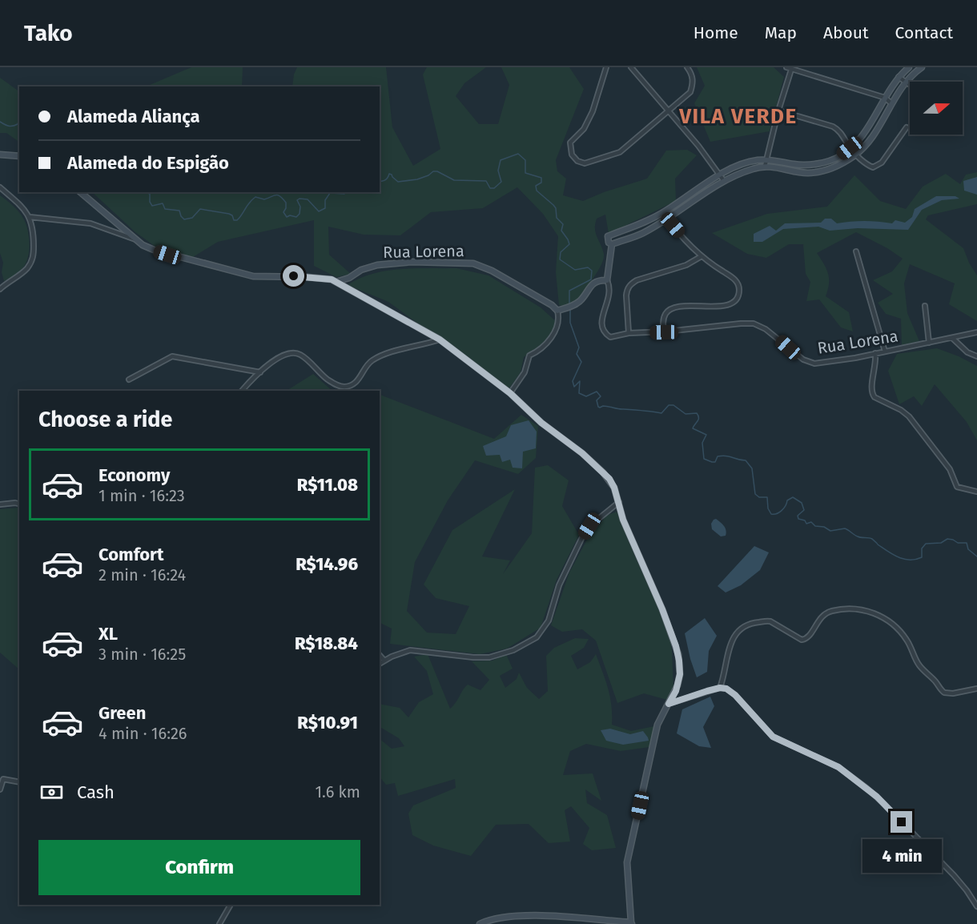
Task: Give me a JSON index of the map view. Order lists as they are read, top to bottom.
{
  "streets": {
    "street": ["Rua Lorena"]
  },
  "districts": ["VILA VERDE"],
  "north": "right",
  "page": {
    "header": "Tako",
    "nav": [
      "Home",
      "Map",
      "About",
      "Contact"
    ],
    "banner": ["Alameda Aliança", "Alameda do Espigão"],
    "heading": "Choose a ride",
    "list": [
      {
        "name": "Economy",
        "note": "1 min · 16:23",
        "value": "R$11.08"
      },
      {
        "name": "Comfort",
        "note": "2 min · 16:24",
        "value": "R$14.96"
      },
      {
        "name": "XL",
        "note": "3 min · 16:25",
        "value": "R$18.84"
      },
      {
        "name": "Green",
        "note": "4 min · 16:26",
        "value": "R$10.91"
      }
    ],
    "pay": ["Cash", "1.6 km"],
    "buttons": "Confirm",
    "bubble": "4 min"
  }
}
